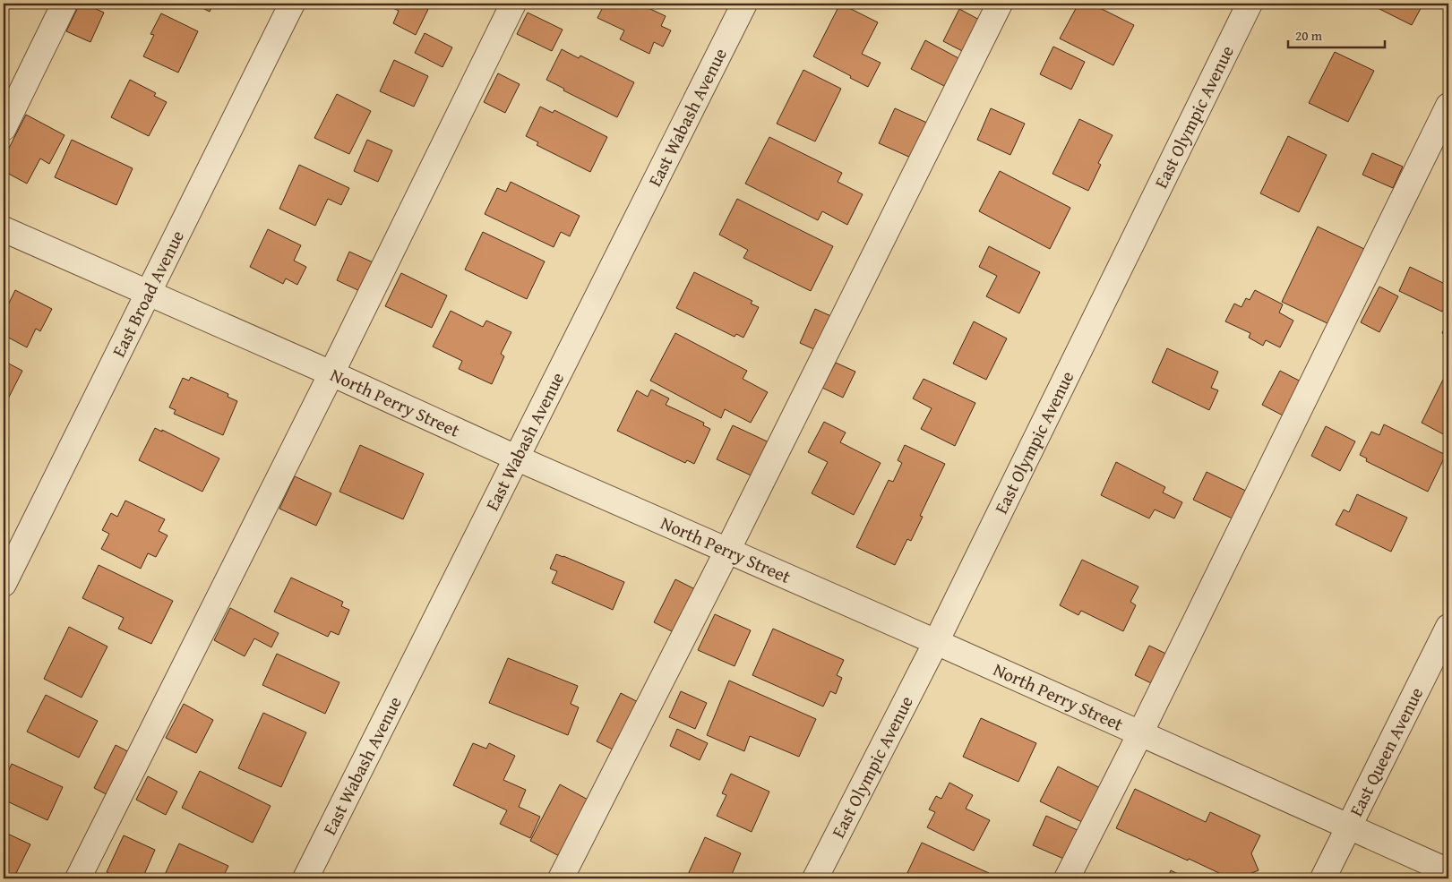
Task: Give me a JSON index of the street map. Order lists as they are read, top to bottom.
{
  "streets": {
    "street": [
      "East Olympic Avenue",
      "East Wabash Avenue",
      "East Broad Avenue",
      "North Perry Street",
      "East Queen Avenue"
    ]
  },
  "crossings": [
    ["East Olympic Avenue", "North Perry Street"],
    ["East Wabash Avenue", "North Perry Street"],
    ["East Broad Avenue", "North Perry Street"],
    ["North Perry Street", "East Queen Avenue"]
  ],
  "scale_bar": "20 m"
}
